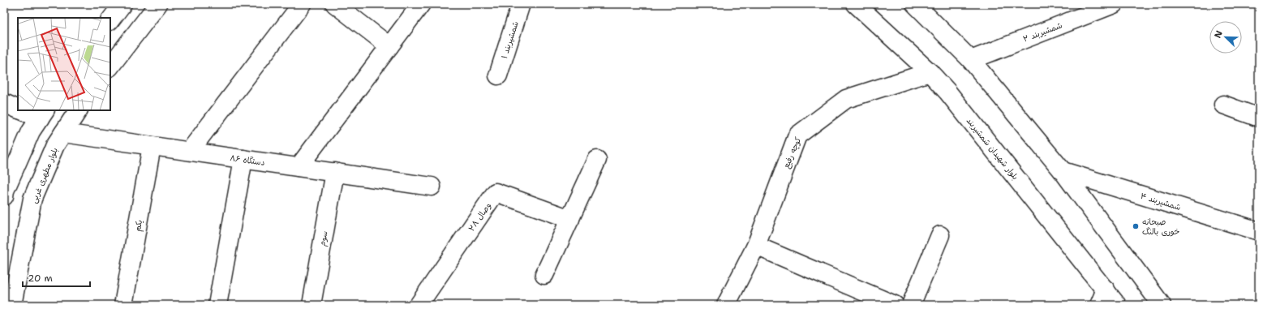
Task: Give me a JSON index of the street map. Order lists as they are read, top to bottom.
{
  "streets": {
    "street": [
      "شمشیربند ۲",
      "شمشیربند ۱",
      "بلوار شهیدان شمشیربند",
      "کوچه رفیع",
      "دستگاه ۸۶",
      "بلوار مطهری غربی",
      "شمشیربند ۴",
      "وصال ۲۸",
      "یکم",
      "سوم"
    ]
  },
  "crossings": [
    ["بلوار شهیدان شمشیربند", "کوچه رفیع"],
    ["دستگاه ۸۶", "بلوار مطهری غربی"],
    ["دستگاه ۸۶", "یکم"],
    ["دستگاه ۸۶", "سوم"]
  ],
  "places": ["صبحانه خوری بالنگ"],
  "scale_bar": "20 m",
  "north": "top left"
}
